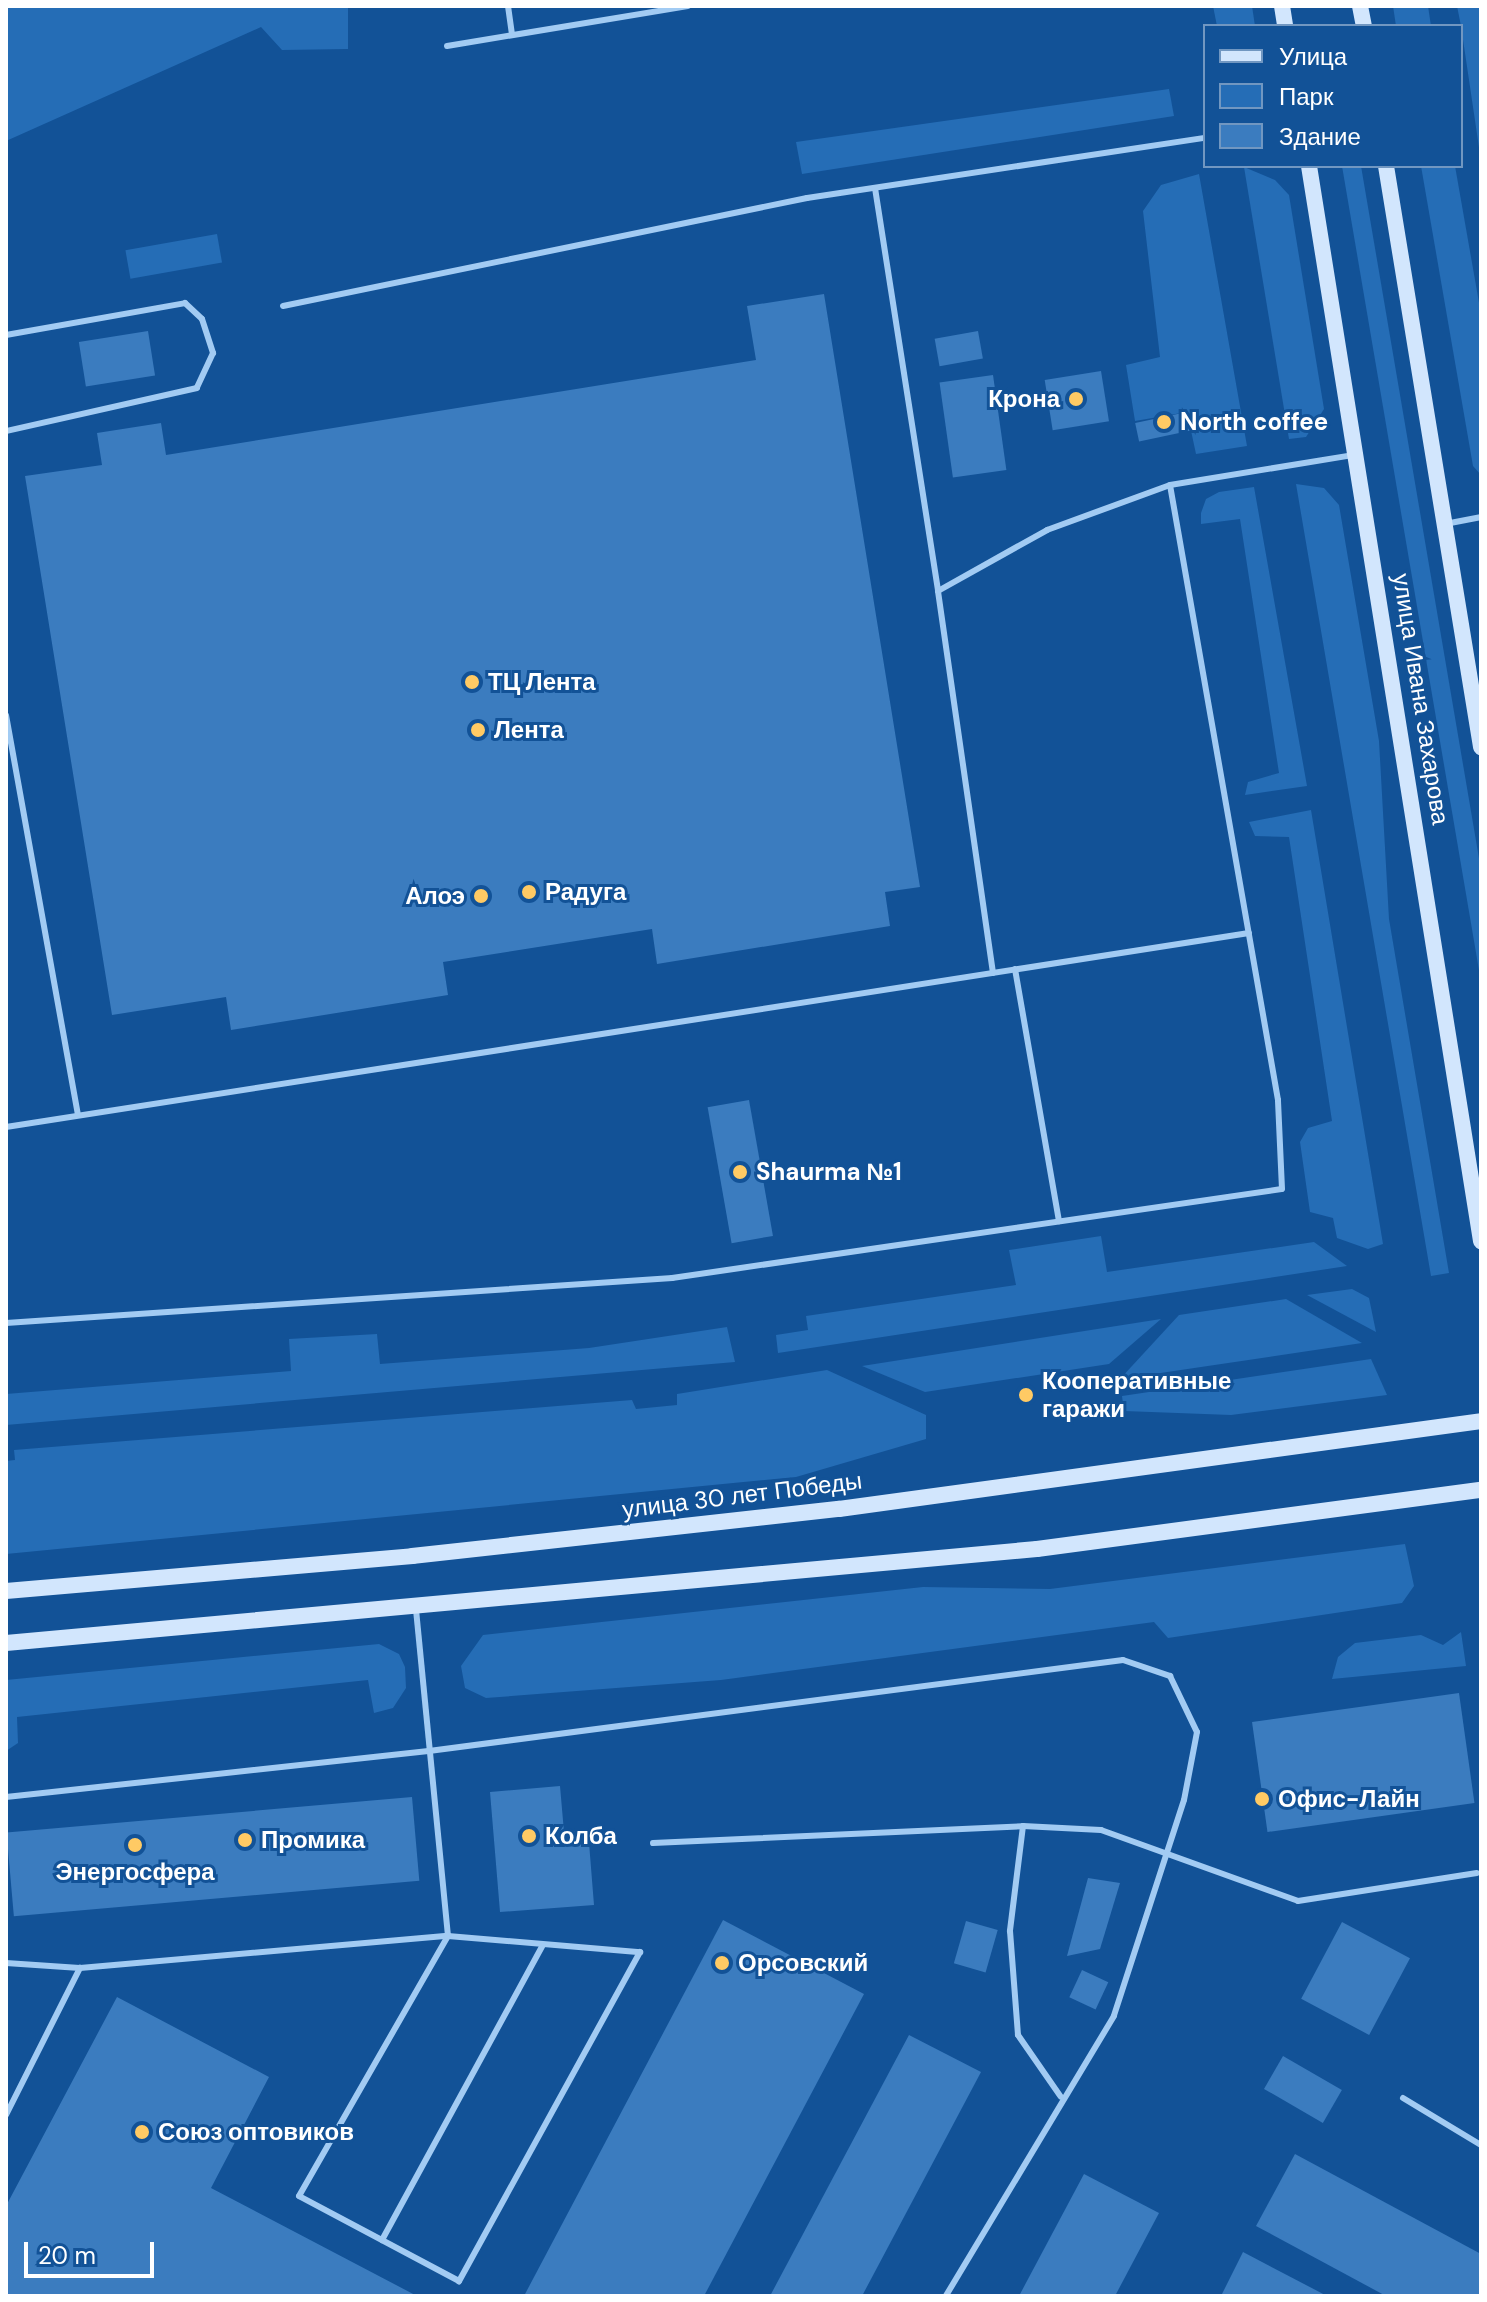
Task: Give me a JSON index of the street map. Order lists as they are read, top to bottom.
{
  "streets": {
    "main road": ["улица Ивана Захарова", "улица 30 лет Победы"]
  },
  "places": [
    "Крона",
    "North coffee",
    "ТЦ Лента",
    "Лента",
    "Радуга",
    "Алоэ",
    "Shaurma №1",
    "Кооперативные гаражи",
    "Офис-Лайн",
    "Колба",
    "Промика",
    "Энергосфера",
    "Орсовский",
    "Союз оптовиков"
  ],
  "legend": ["Улица", "Парк", "Здание"],
  "scale_bar": "20 m"
}
